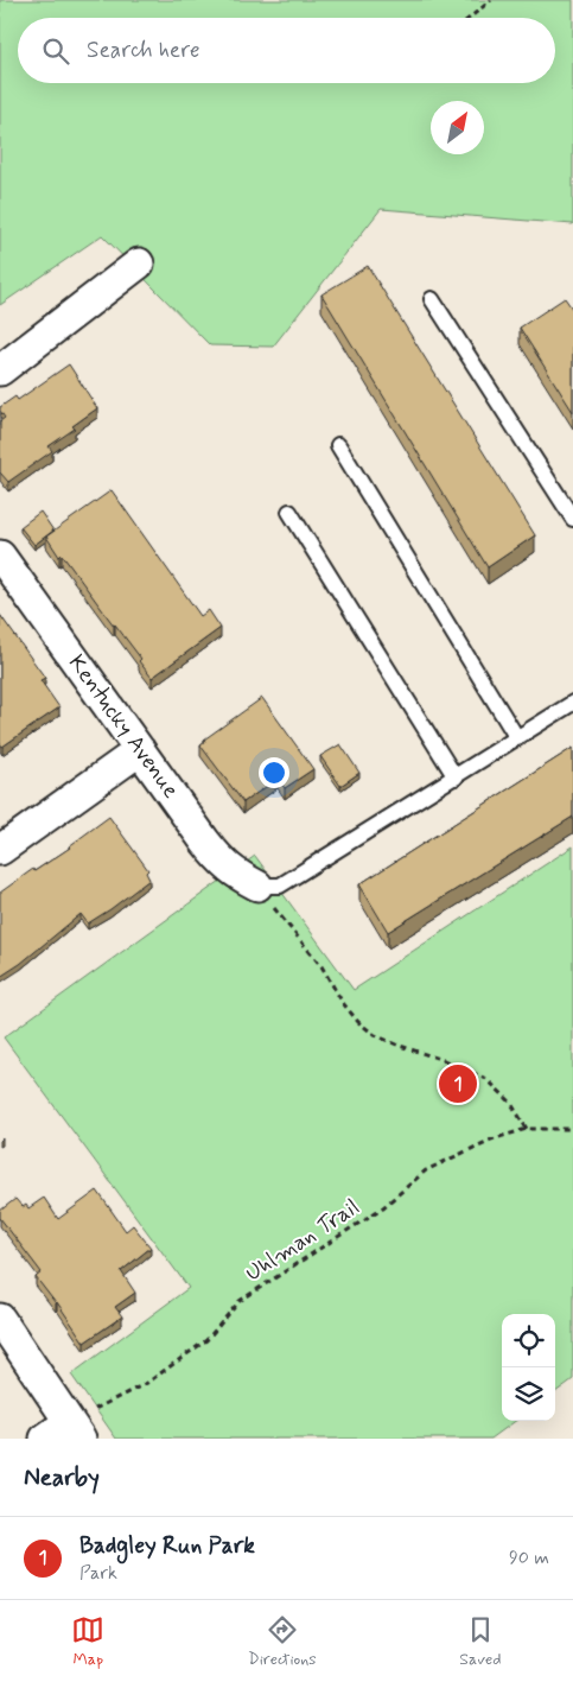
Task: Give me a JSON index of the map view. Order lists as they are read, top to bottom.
{
  "streets": {
    "street": ["Kentucky Avenue"],
    "path": ["Uhlman Trail"]
  },
  "north": "top right",
  "page": {
    "search": "Search here",
    "pins": "1",
    "heading": "Nearby",
    "list": [
      {
        "mark": "1",
        "name": "Badgley Run Park",
        "note": "Park",
        "value": "90 m"
      }
    ],
    "nav": ["Map", "Directions", "Saved"]
  }
}
